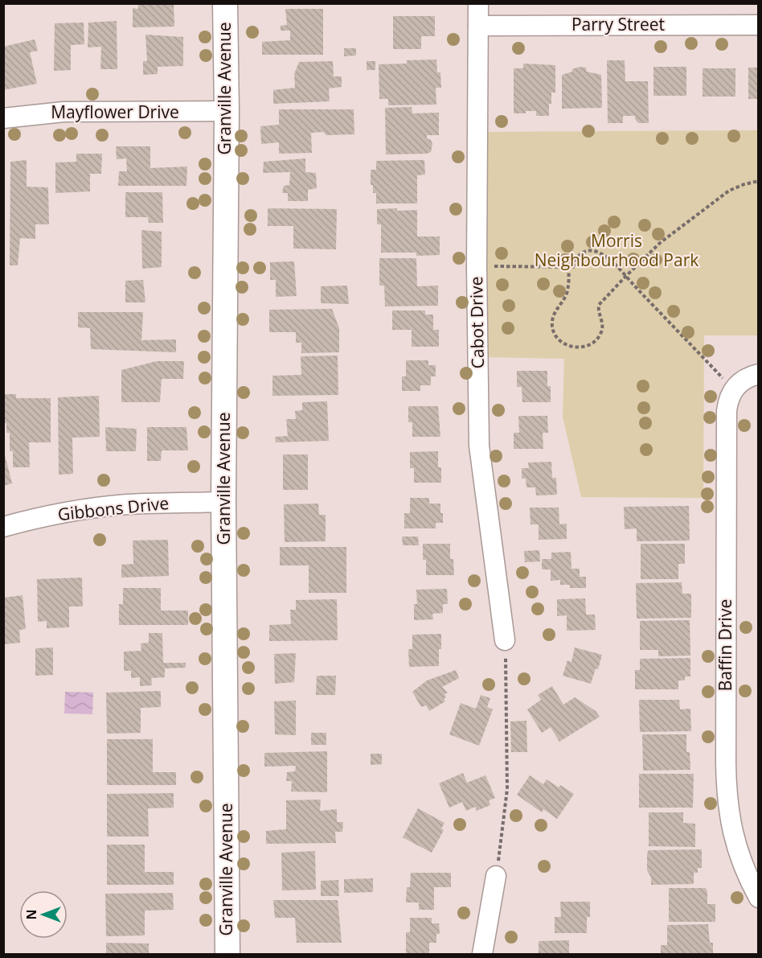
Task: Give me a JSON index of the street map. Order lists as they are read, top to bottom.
{
  "streets": {
    "street": [
      "Parry Street",
      "Granville Avenue",
      "Mayflower Drive",
      "Cabot Drive",
      "Gibbons Drive",
      "Baffin Drive"
    ]
  },
  "crossings": [
    ["Parry Street", "Cabot Drive"],
    ["Granville Avenue", "Mayflower Drive"],
    ["Granville Avenue", "Gibbons Drive"]
  ],
  "parks": ["Morris Neighbourhood Park"],
  "north": "left"
}
